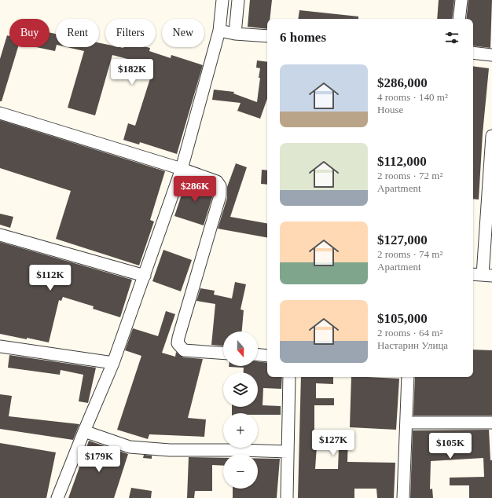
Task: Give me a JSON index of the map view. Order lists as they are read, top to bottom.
{
  "north": "bottom",
  "page": {
    "chip": [
      "Buy",
      "Rent",
      "Filters",
      "New"
    ],
    "heading": "6 homes",
    "list": [
      {
        "name": "$286,000",
        "note": "4 rooms · 140 m² · House"
      },
      {
        "name": "$112,000",
        "note": "2 rooms · 72 m² · Apartment"
      },
      {
        "name": "$127,000",
        "note": "2 rooms · 74 m² · Apartment"
      },
      {
        "name": "$105,000",
        "note": "2 rooms · 64 m² · Настарин Улица"
      }
    ],
    "price": [
      "$182K",
      "$286K",
      "$112K",
      "$127K",
      "$105K",
      "$179K"
    ],
    "map_buttons": ["+", "−"]
  }
}
